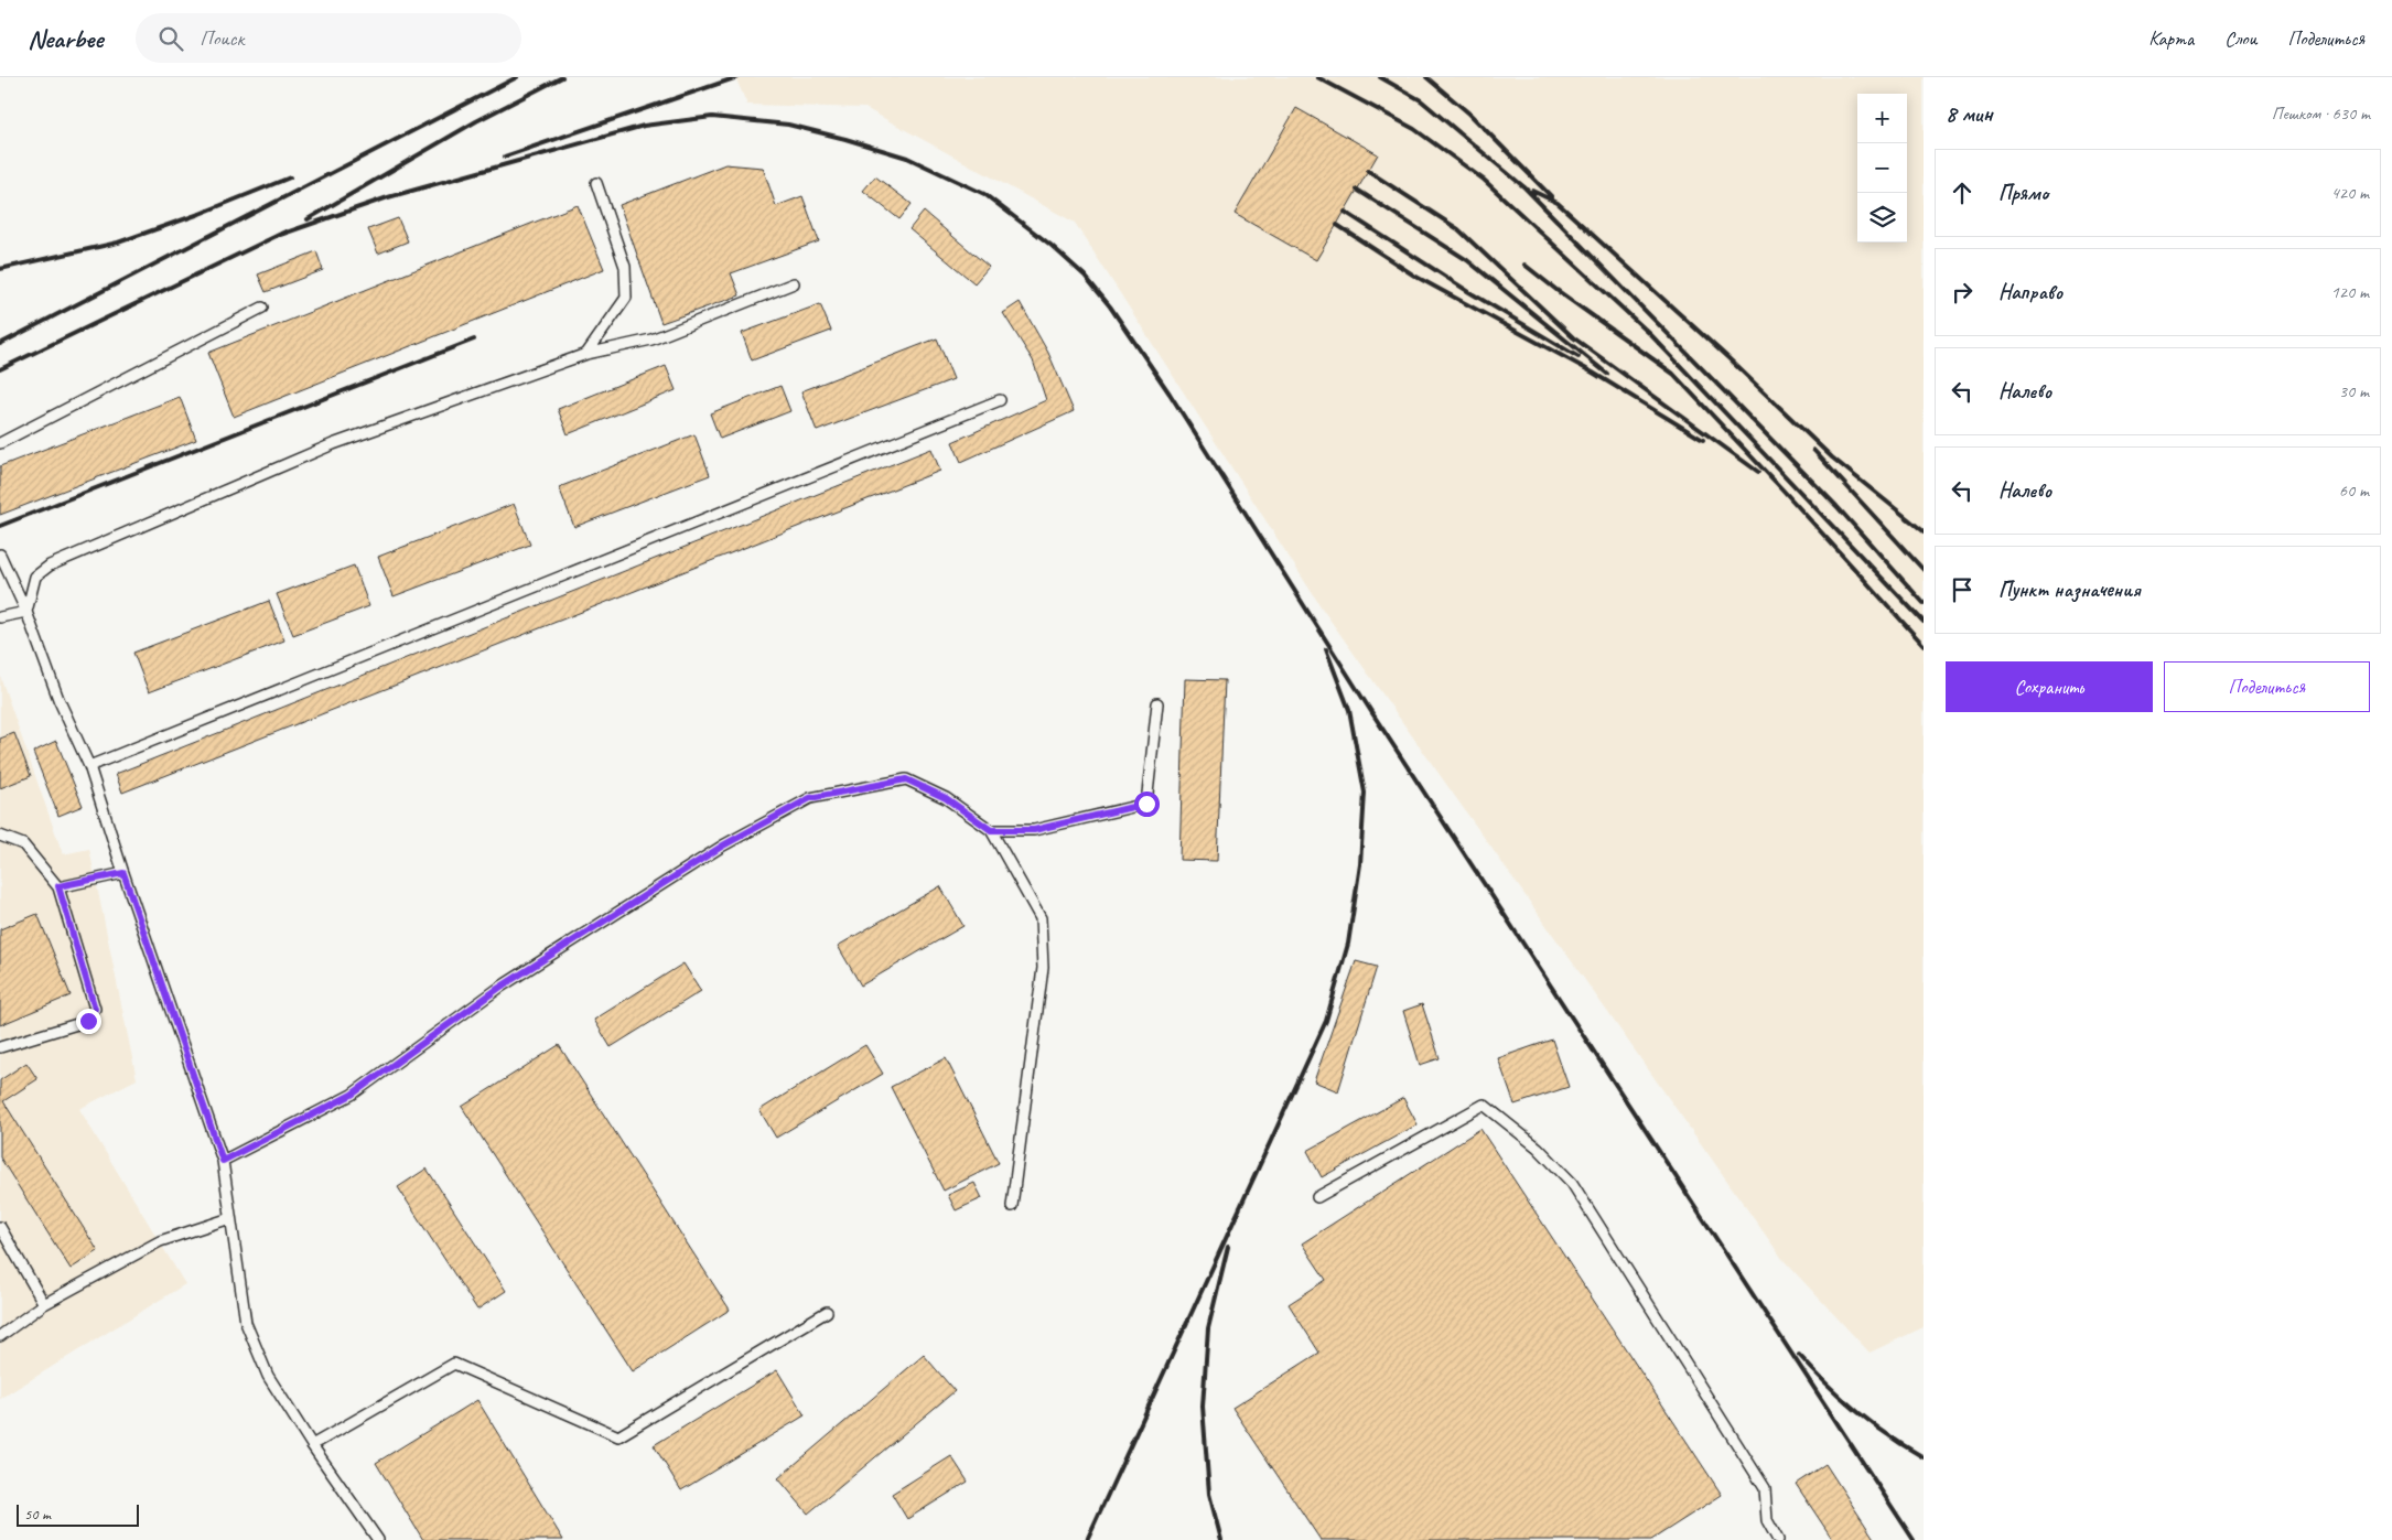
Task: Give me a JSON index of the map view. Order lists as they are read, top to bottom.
{
  "scale_bar": "50 m",
  "page": {
    "header": "Nearbee",
    "search": "Поиск",
    "nav": ["Карта", "Слои", "Поделиться"],
    "heading": ["8 мин", "Пешком · 630 m"],
    "map_buttons": ["+", "−"],
    "list": [
      ["Прямо", "420 m"],
      ["Направо", "120 m"],
      ["Налево", "30 m"],
      ["Налево", "60 m"],
      "Пункт назначения"
    ],
    "buttons": ["Сохранить", "Поделиться"],
    "scale": "50 m"
  }
}
